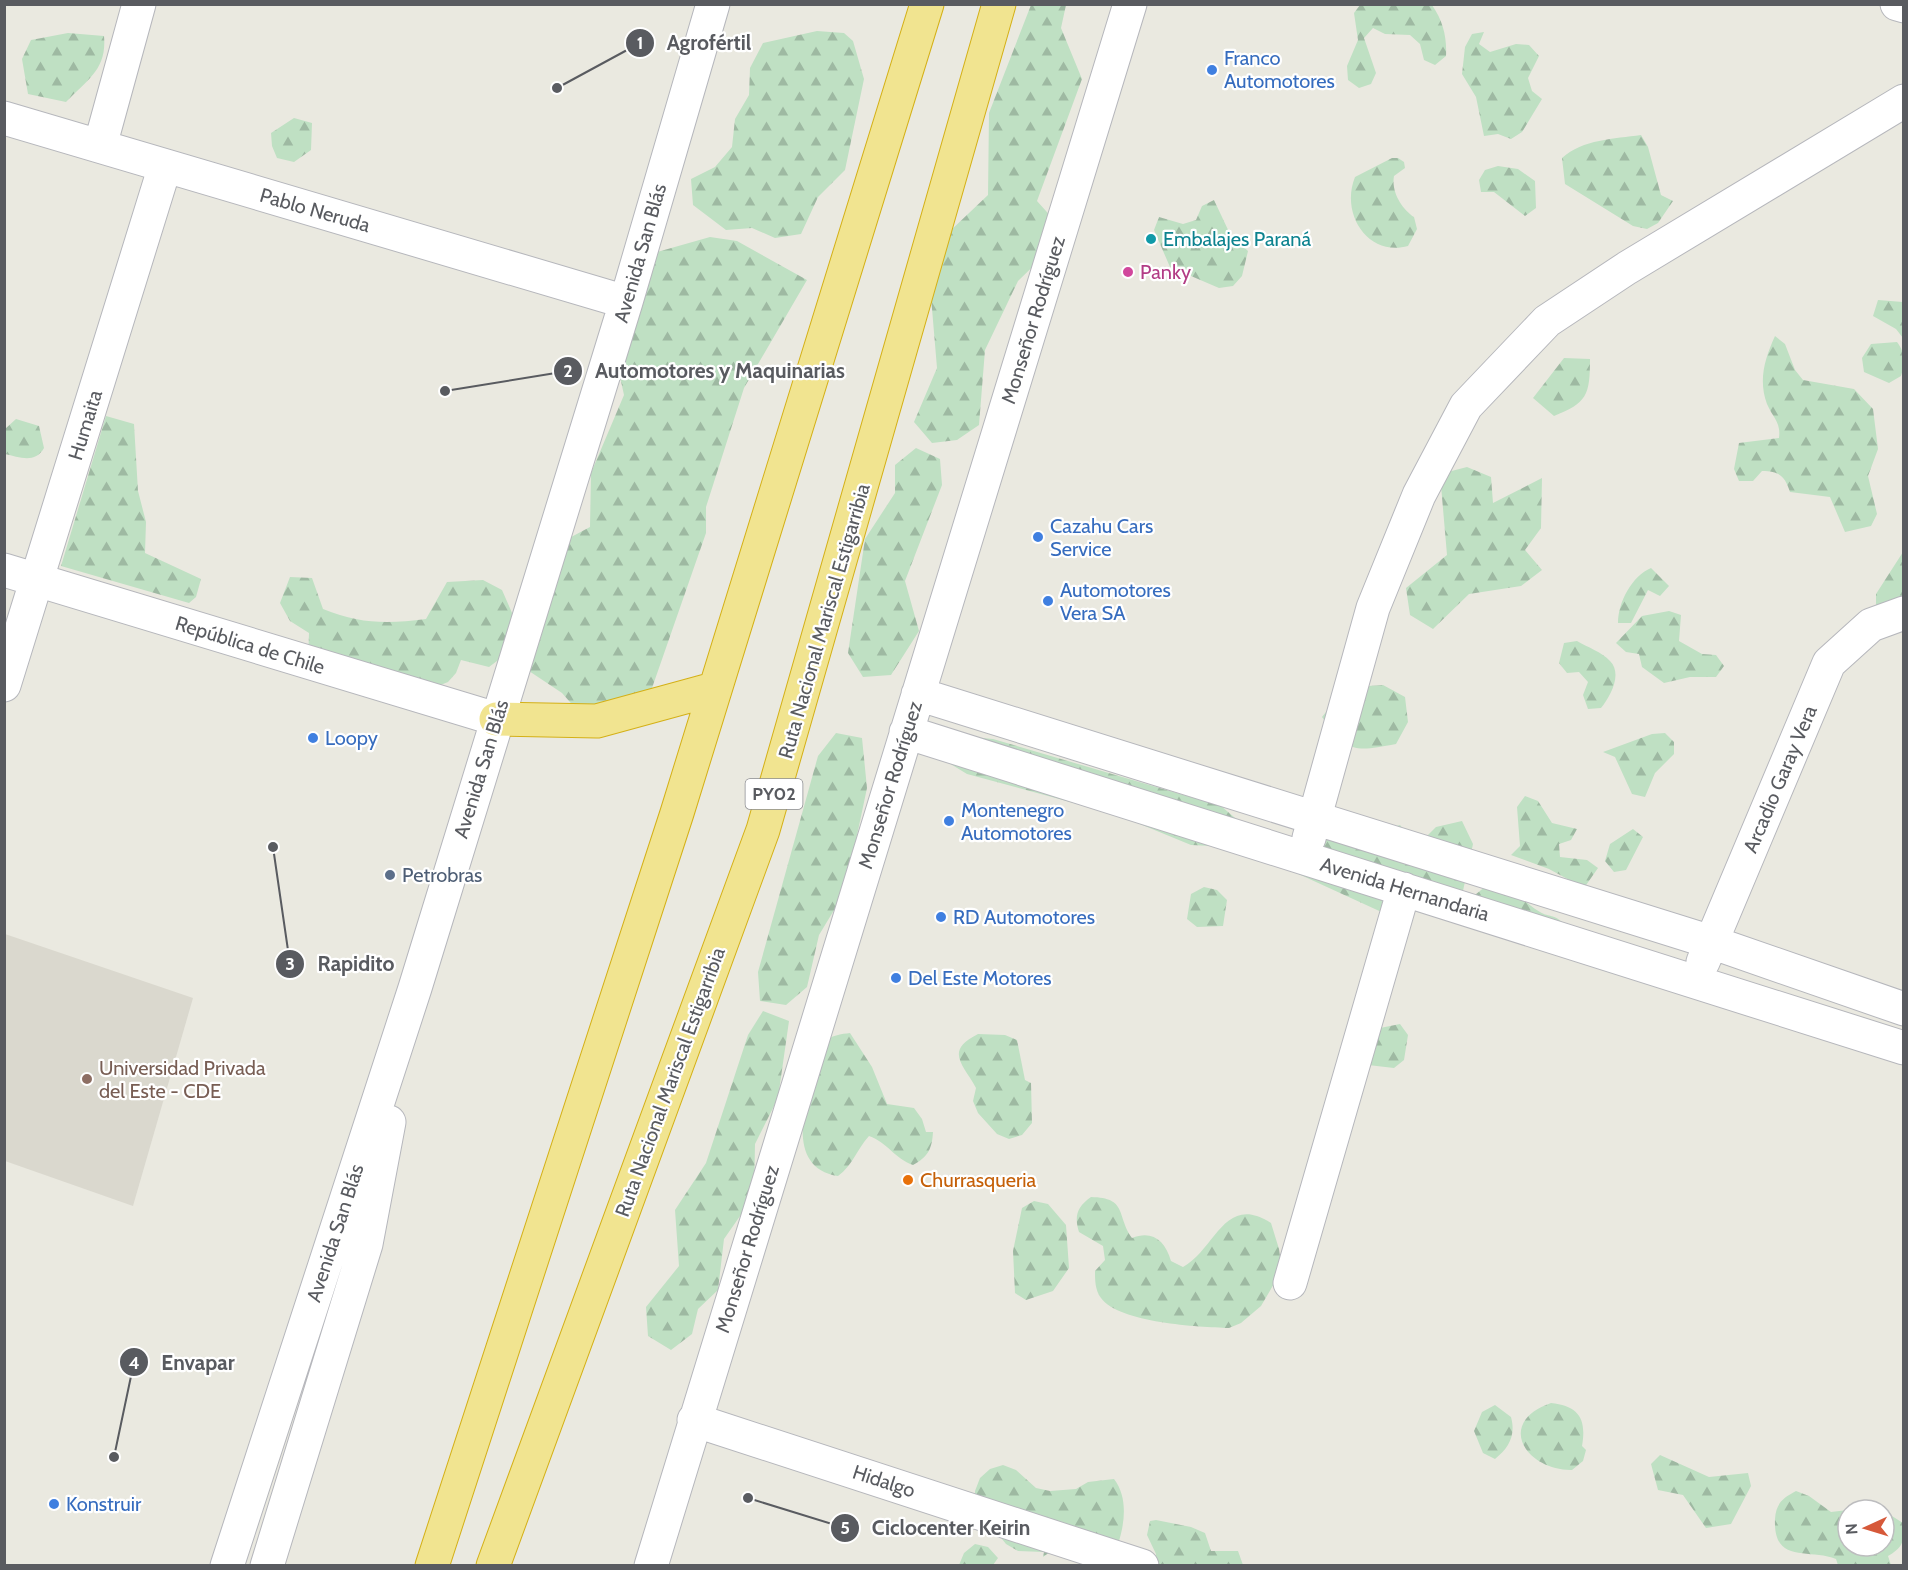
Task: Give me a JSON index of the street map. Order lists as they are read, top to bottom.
{
  "streets": {
    "highway": ["Ruta Nacional Mariscal Estigarribia", "PY02"],
    "street": [
      "Pablo Neruda",
      "Avenida San Blás",
      "Monseñor Rodríguez",
      "Humaita",
      "República de Chile",
      "Arcadio Garay Vera",
      "Avenida Hernandaria",
      "Hidalgo"
    ]
  },
  "crossings": [
    ["Pablo Neruda", "Avenida San Blás"],
    ["Pablo Neruda", "Humaita"],
    ["Avenida San Blás", "República de Chile"],
    ["Monseñor Rodríguez", "Avenida Hernandaria"],
    ["Monseñor Rodríguez", "Hidalgo"],
    ["Humaita", "República de Chile"],
    ["Arcadio Garay Vera", "Avenida Hernandaria"]
  ],
  "places": [
    "Franco Automotores",
    "Agrofértil",
    "Embalajes Paraná",
    "Panky",
    "Automotores y Maquinarias",
    "Cazahu Cars Service",
    "Automotores Vera SA",
    "Loopy",
    "Montenegro Automotores",
    "Rapidito",
    "Petrobras",
    "RD Automotores",
    "Del Este Motores",
    "Universidad Privada del Este - CDE",
    "Churrasqueria",
    "Envapar",
    "Ciclocenter Keirin",
    "Konstruir"
  ],
  "north": "left"
}
